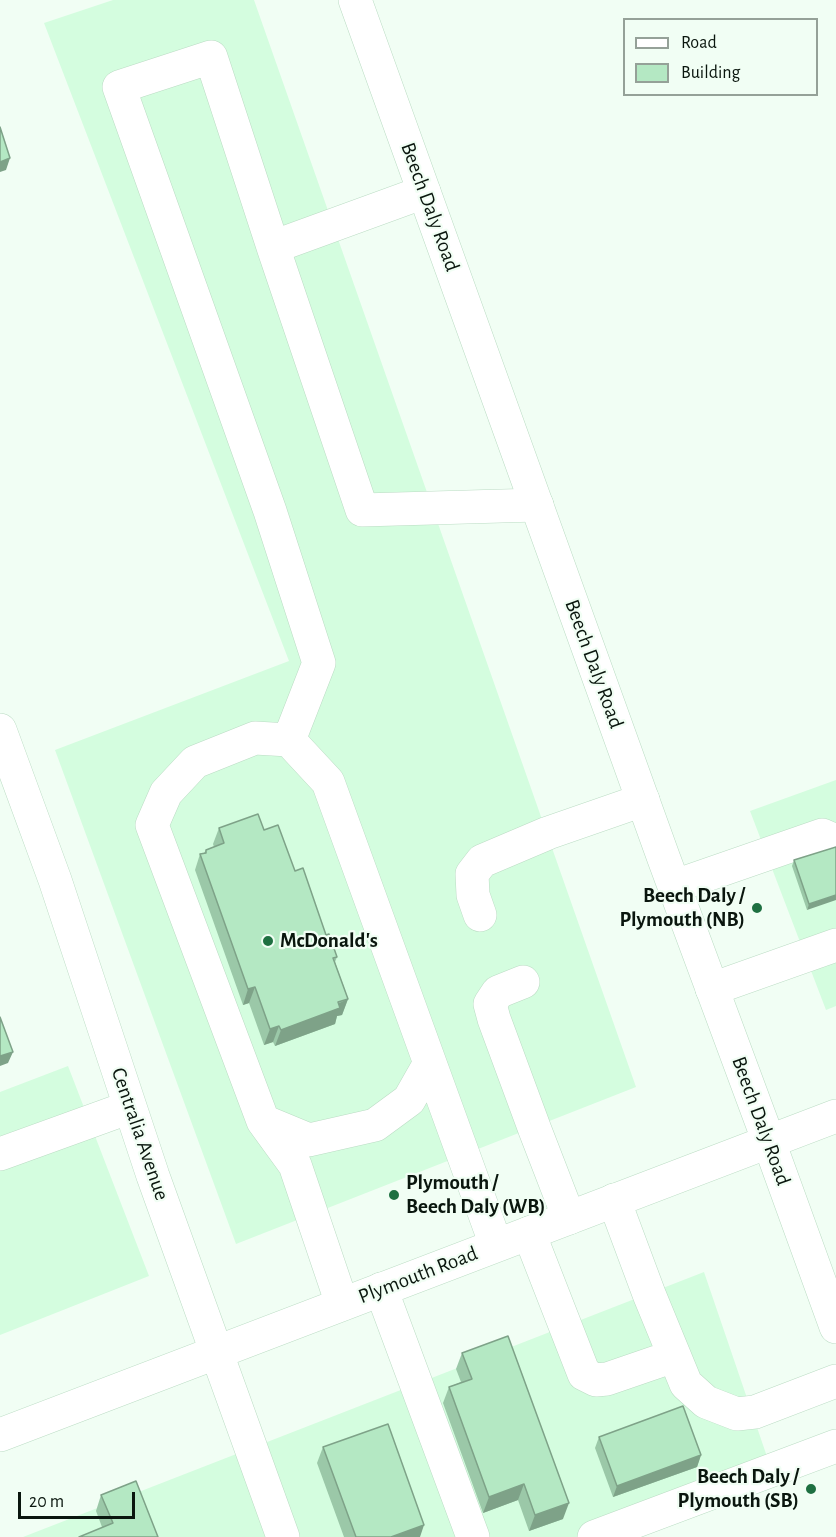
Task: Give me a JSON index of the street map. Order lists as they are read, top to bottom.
{
  "streets": {
    "main road": ["Beech Daly Road", "Centralia Avenue", "Plymouth Road"]
  },
  "crossings": [
    ["Beech Daly Road", "Plymouth Road"],
    ["Centralia Avenue", "Plymouth Road"]
  ],
  "places": [
    "Beech Daly / Plymouth (NB)",
    "McDonald's",
    "Plymouth / Beech Daly (WB)",
    "Beech Daly / Plymouth (SB)"
  ],
  "legend": ["Road", "Building"],
  "scale_bar": "20 m"
}
